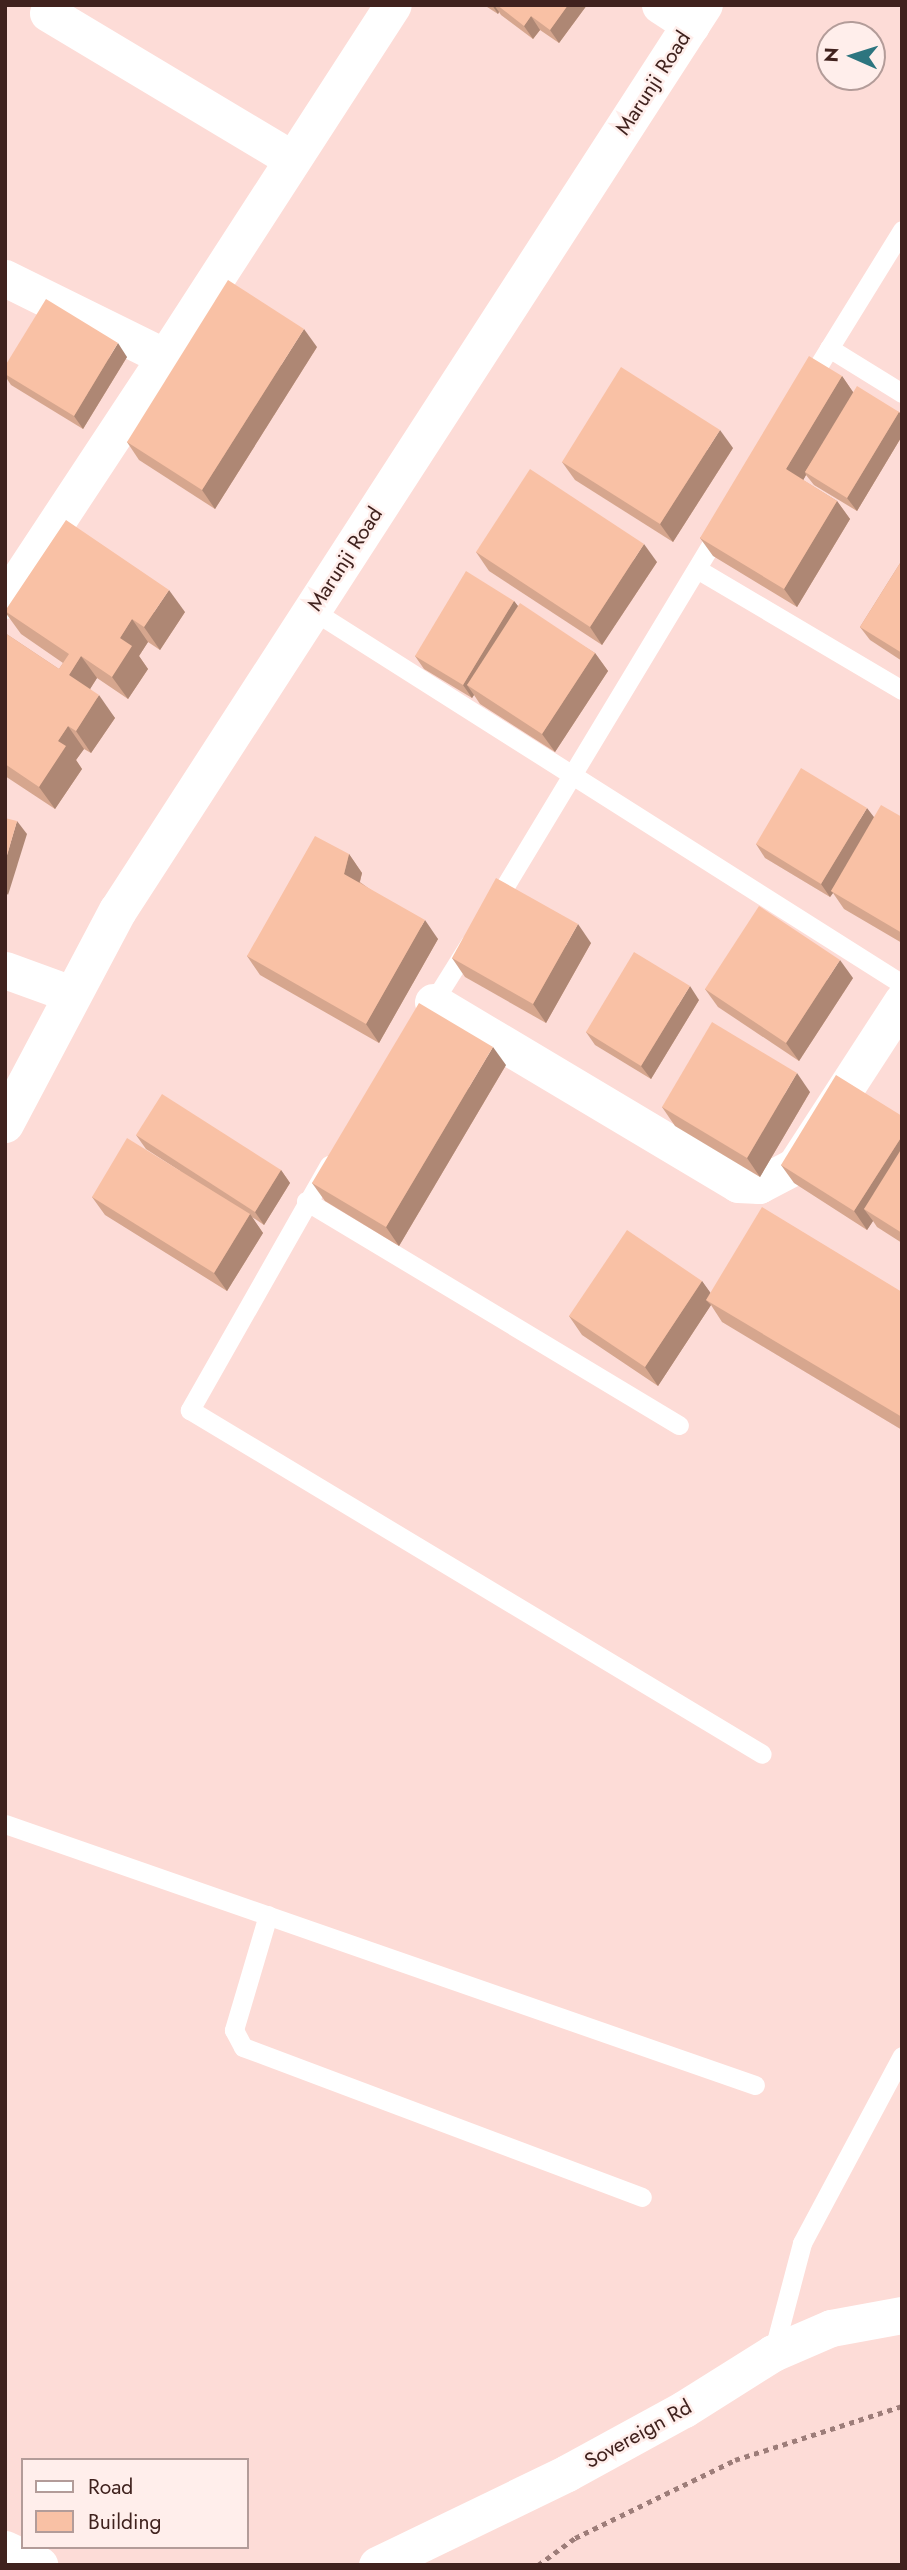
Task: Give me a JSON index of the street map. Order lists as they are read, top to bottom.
{
  "streets": {
    "street": ["Marunji Road", "Sovereign Rd"]
  },
  "legend": ["Road", "Building"],
  "north": "left"
}
